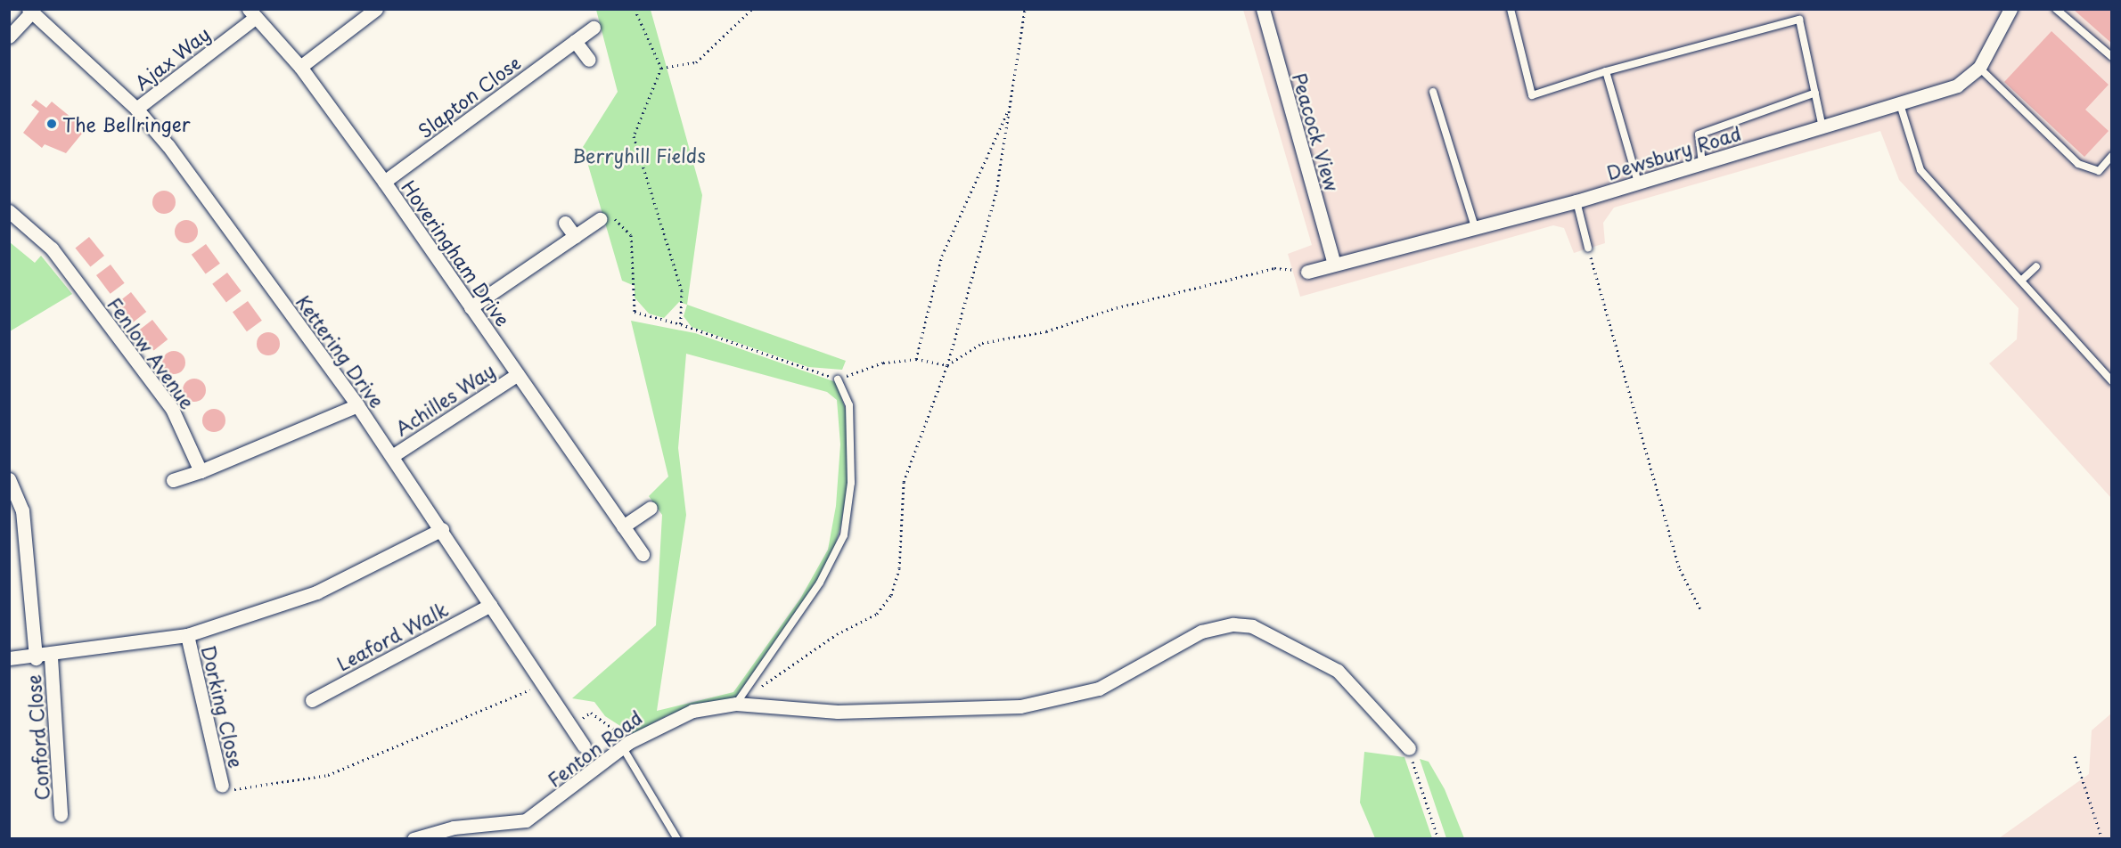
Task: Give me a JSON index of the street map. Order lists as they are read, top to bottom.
{
  "streets": {
    "street": [
      "Ajax Way",
      "Slapton Close",
      "Peacock View",
      "Dewsbury Road",
      "Hoveringham Drive",
      "Kettering Drive",
      "Fenlow Avenue",
      "Achilles Way",
      "Leaford Walk",
      "Dorking Close",
      "Conford Close",
      "Fenton Road"
    ]
  },
  "crossings": [
    ["Ajax Way", "Hoveringham Drive"],
    ["Ajax Way", "Kettering Drive"],
    ["Slapton Close", "Hoveringham Drive"],
    ["Peacock View", "Dewsbury Road"],
    ["Hoveringham Drive", "Achilles Way"],
    ["Kettering Drive", "Achilles Way"],
    ["Kettering Drive", "Leaford Walk"]
  ],
  "parks": ["Berryhill Fields"],
  "places": ["The Bellringer"]
}
